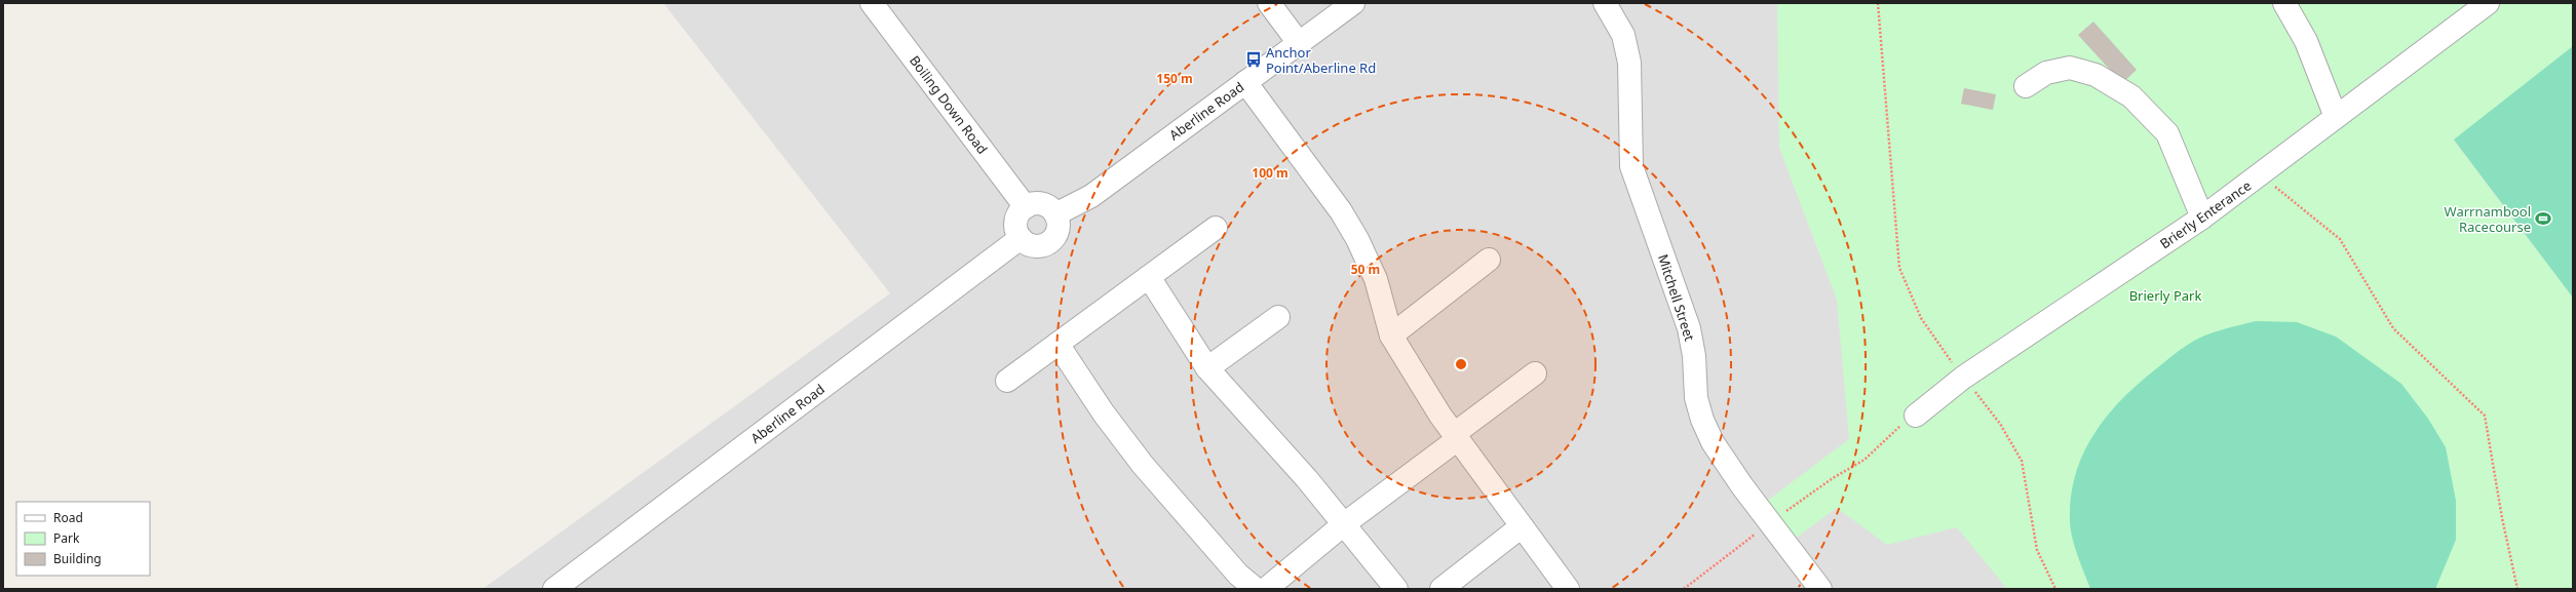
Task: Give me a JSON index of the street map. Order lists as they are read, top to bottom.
{
  "streets": {
    "street": [
      "Boiling Down Road",
      "Aberline Road",
      "Brierly Enterance",
      "Mitchell Street"
    ]
  },
  "crossings": [
    ["Boiling Down Road", "Aberline Road"]
  ],
  "parks": ["Brierly Park"],
  "places": {
    "bus stop": ["Anchor Point/Aberline Rd"],
    "sports": ["Warrnambool Racecourse"]
  },
  "legend": ["Road", "Park", "Building"],
  "rings": ["150 m", "100 m", "50 m"]
}
